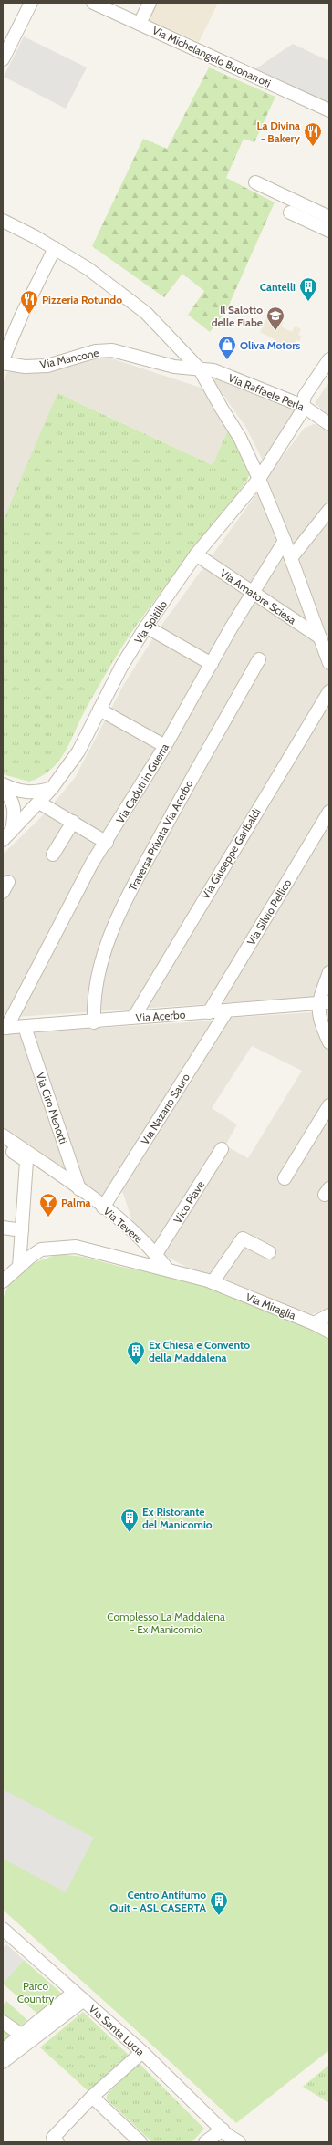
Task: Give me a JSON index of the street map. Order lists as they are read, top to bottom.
{
  "streets": {
    "street": [
      "Via Michelangelo Buonarroti",
      "Via Mancone",
      "Via Raffaele Perla",
      "Via Amatore Sciesa",
      "Via Spitillo",
      "Via Caduti in Guerra",
      "Traversa Privata Via Acerbo",
      "Via Giuseppe Garibaldi",
      "Via Silvio Pellico",
      "Via Acerbo",
      "Via Ciro Menotti",
      "Via Nazario Sauro",
      "Vico Piave",
      "Via Tevere",
      "Via Miraglia",
      "Via Santa Lucia"
    ]
  },
  "crossings": [
    ["Via Mancone", "Via Raffaele Perla"],
    ["Via Raffaele Perla", "Via Spitillo"],
    ["Via Amatore Sciesa", "Via Spitillo"],
    ["Via Amatore Sciesa", "Via Caduti in Guerra"],
    ["Via Caduti in Guerra", "Via Acerbo"],
    ["Traversa Privata Via Acerbo", "Via Acerbo"],
    ["Via Giuseppe Garibaldi", "Via Acerbo"],
    ["Via Silvio Pellico", "Via Acerbo"],
    ["Via Acerbo", "Via Ciro Menotti"],
    ["Via Acerbo", "Via Nazario Sauro"],
    ["Via Ciro Menotti", "Via Tevere"],
    ["Via Nazario Sauro", "Via Tevere"],
    ["Vico Piave", "Via Tevere"],
    ["Via Tevere", "Via Miraglia"]
  ],
  "parks": ["Complesso La Maddalena - Ex Manicomio", "Parco Country"],
  "places": {
    "restaurant": ["La Divina - Bakery", "Pizzeria Rotundo"],
    "building": [
      "Cantelli",
      "Ex Chiesa e Convento della Maddalena",
      "Ex Ristorante del Manicomio",
      "Centro Antifumo Quit - ASL CASERTA"
    ],
    "school or university": ["Il Salotto delle Fiabe"],
    "shop": ["Oliva Motors"],
    "bar": ["Palma"]
  }
}
